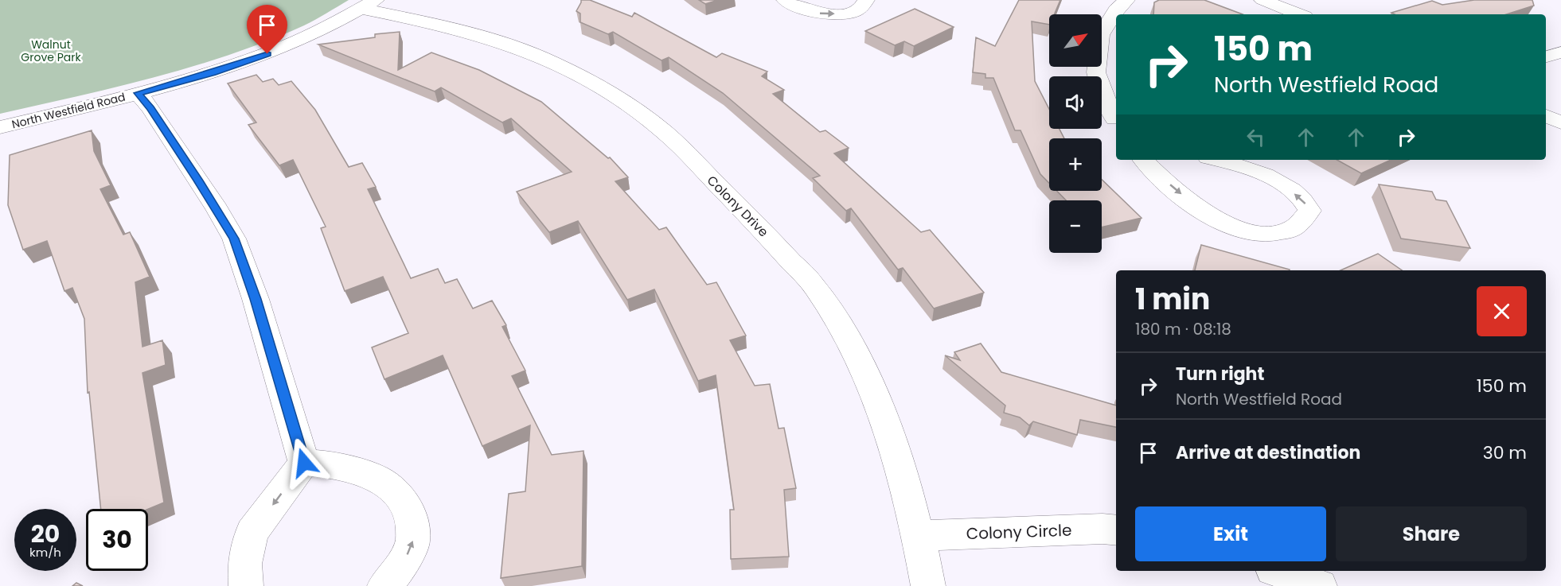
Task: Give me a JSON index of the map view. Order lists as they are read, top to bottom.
{
  "streets": {
    "street": ["North Westfield Road", "Colony Drive", "Colony Circle"]
  },
  "crossings": [
    ["North Westfield Road", "Colony Drive"],
    ["Colony Drive", "Colony Circle"]
  ],
  "parks": ["Walnut Grove Park"],
  "north": "top right",
  "page": {
    "map_buttons": ["+", "−"],
    "turn": ["150 m", "North Westfield Road"],
    "heading": ["1 min", "180 m · 08:18"],
    "list": [
      {
        "name": "Turn right",
        "note": "North Westfield Road",
        "value": "150 m"
      },
      {
        "name": "Arrive at destination",
        "value": "30 m"
      }
    ],
    "buttons": ["Exit", "Share"],
    "speed": "20 km/h",
    "limit": "30"
  }
}
